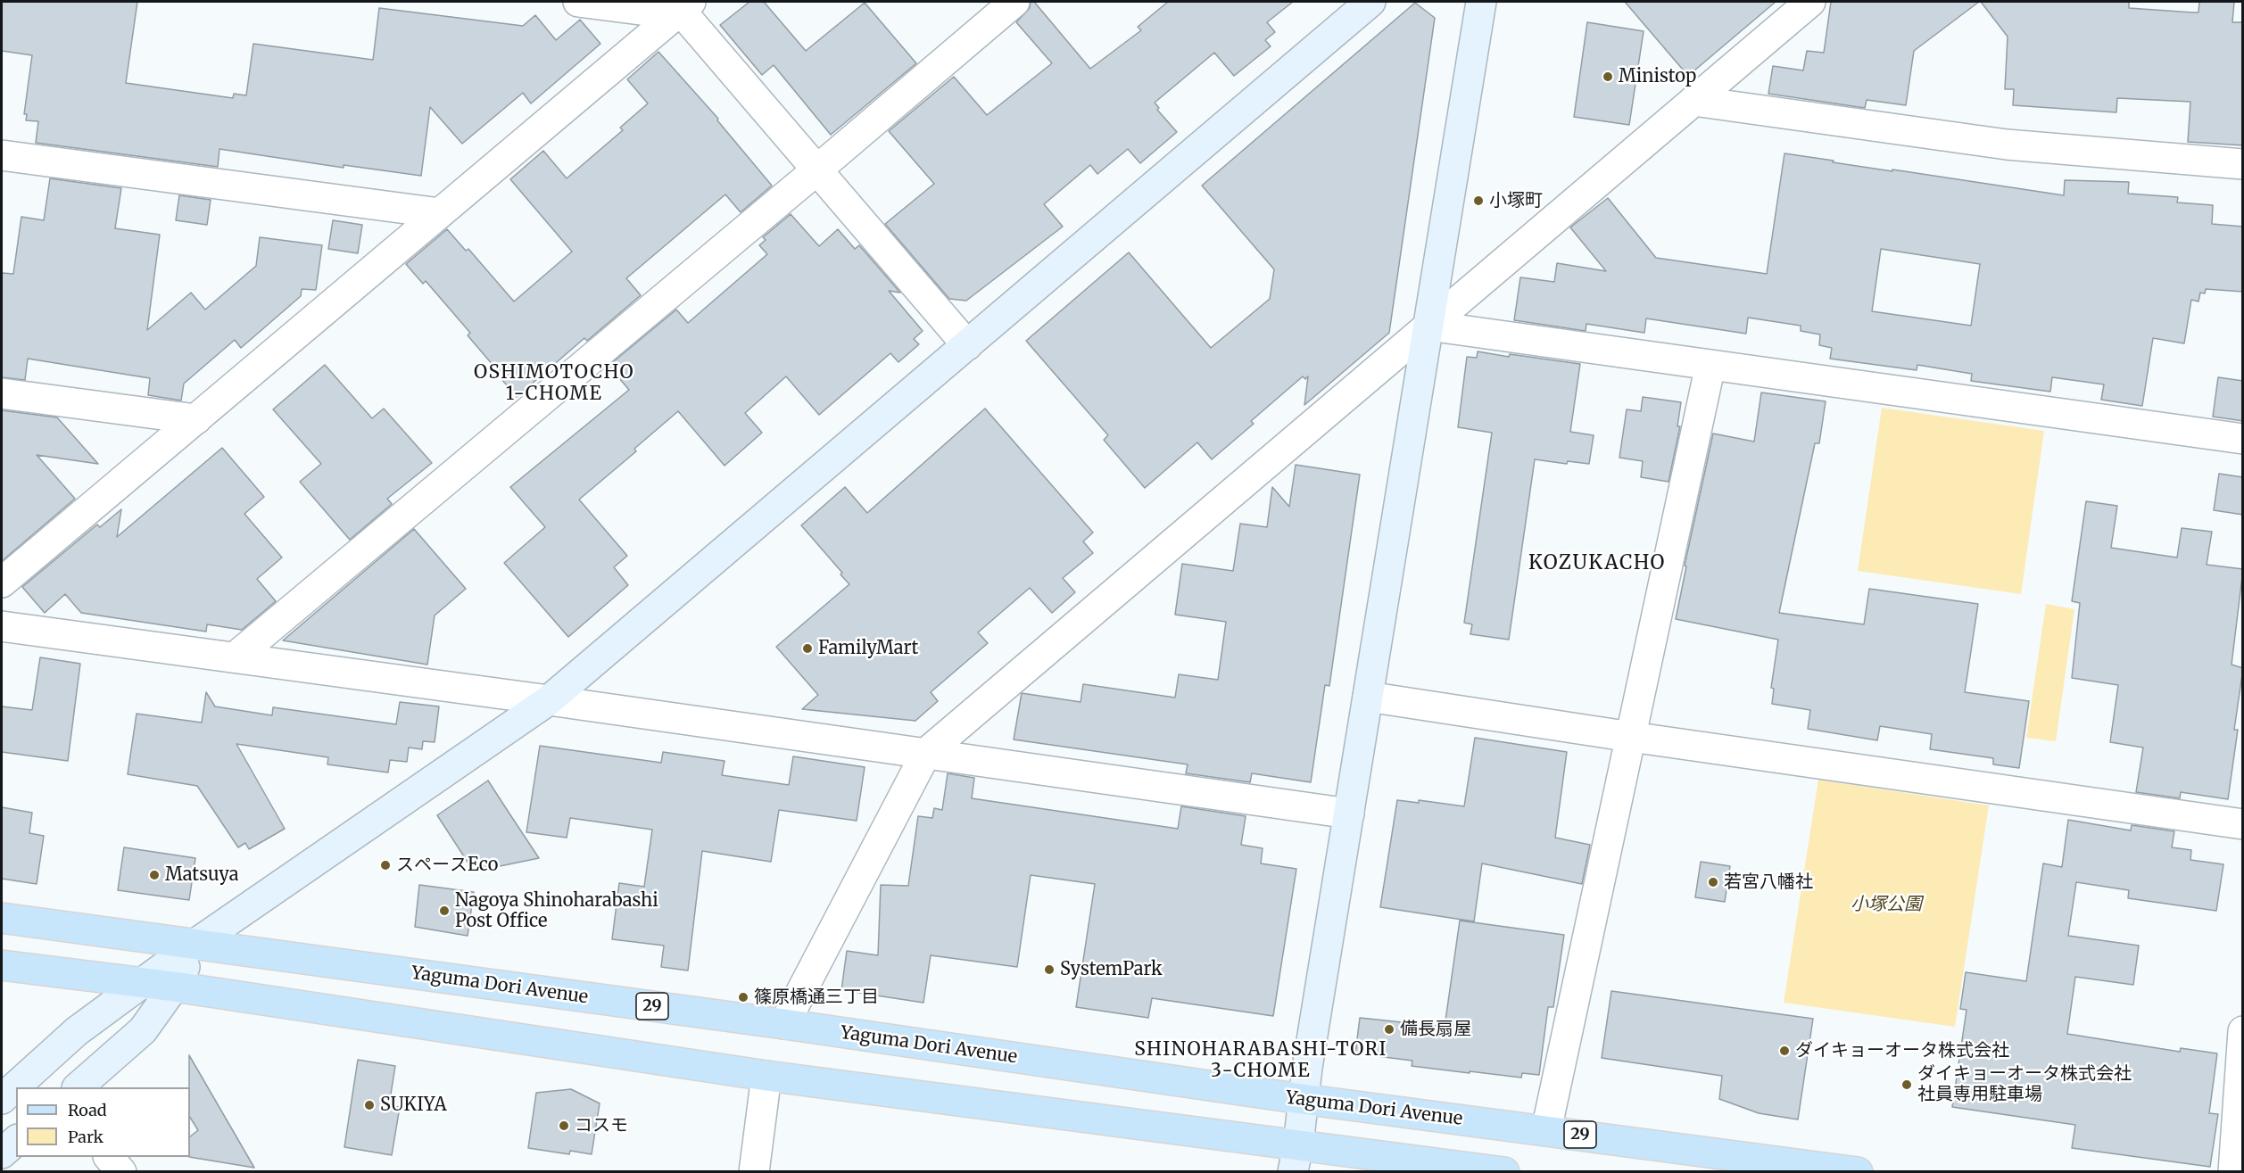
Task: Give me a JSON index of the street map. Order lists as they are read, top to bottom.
{
  "streets": {
    "main road": ["Yaguma Dori Avenue", "29"]
  },
  "districts": ["OSHIMOTOCHO 1-CHOME", "KOZUKACHO", "SHINOHARABASHI-TORI 3-CHOME"],
  "parks": ["小塚公園"],
  "places": [
    "Ministop",
    "小塚町",
    "FamilyMart",
    "スペースEco",
    "Matsuya",
    "若宮八幡社",
    "Nagoya Shinoharabashi Post Office",
    "SystemPark",
    "篠原橋通三丁目",
    "備長扇屋",
    "ダイキョーオータ株式会社",
    "ダイキョーオータ株式会社 社員専用駐車場",
    "SUKIYA",
    "コスモ"
  ],
  "legend": ["Road", "Park"]
}
